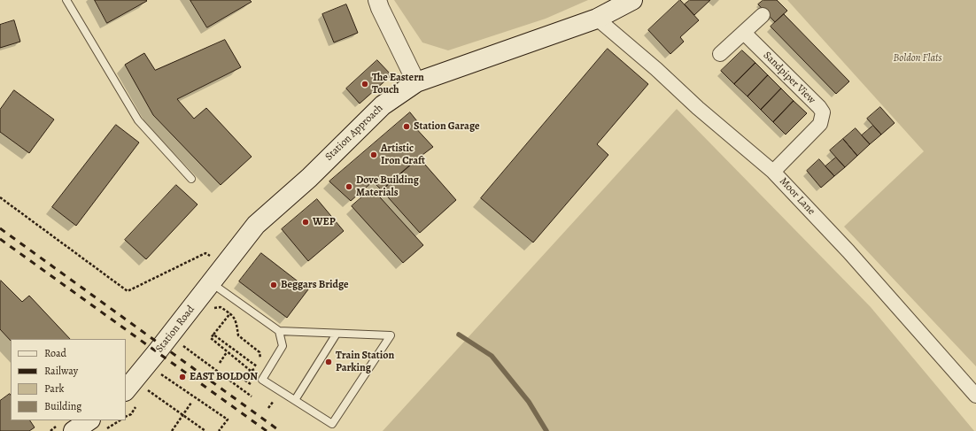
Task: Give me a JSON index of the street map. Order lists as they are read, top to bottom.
{
  "streets": {
    "main road": ["Station Approach", "Station Road"],
    "street": ["Sandpiper View", "Moor Lane"]
  },
  "crossings": [
    ["Sandpiper View", "Moor Lane"],
    ["Station Approach", "Moor Lane"],
    ["Station Approach", "Station Road"]
  ],
  "parks": ["Boldon Flats"],
  "places": [
    "The Eastern Touch",
    "Station Garage",
    "Artistic Iron Craft",
    "Dove Building Materials",
    "WEP",
    "Beggars Bridge",
    "Train Station Parking",
    "EAST BOLDON"
  ],
  "legend": [
    "Road",
    "Railway",
    "Park",
    "Building"
  ]
}
